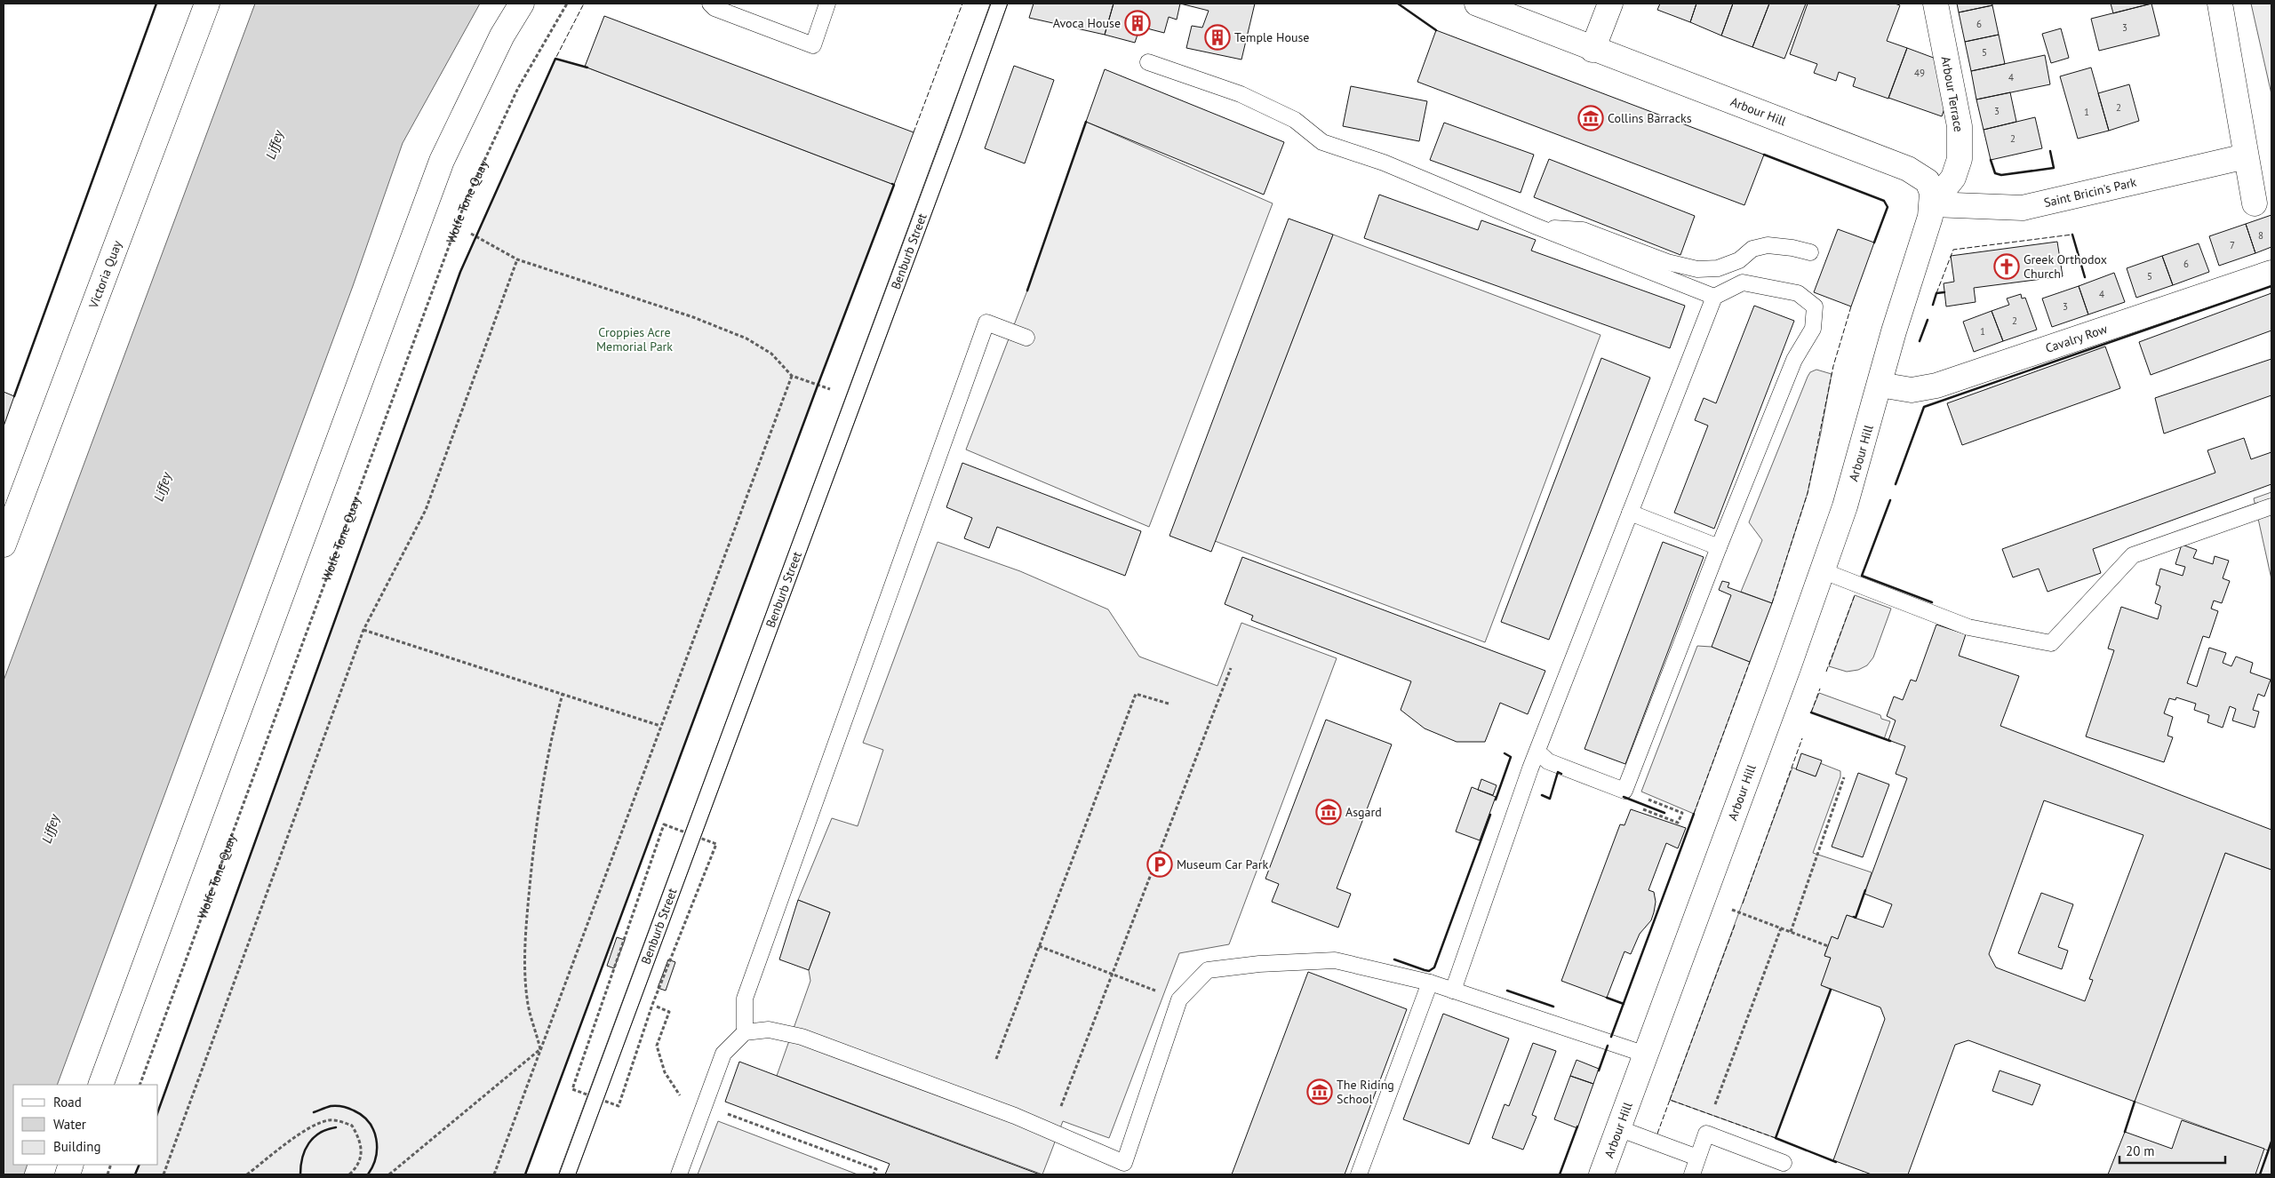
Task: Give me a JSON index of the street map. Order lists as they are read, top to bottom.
{
  "streets": {
    "street": [
      "Arbour Terrace",
      "Arbour Hill",
      "Saint Bricin's Park",
      "Victoria Quay",
      "Cavalry Row"
    ],
    "lane": ["Benburb Street"],
    "path": ["Wolfe Tone Quay"]
  },
  "crossings": [
    ["Arbour Terrace", "Arbour Hill"],
    ["Arbour Terrace", "Saint Bricin's Park"],
    ["Arbour Hill", "Saint Bricin's Park"],
    ["Arbour Hill", "Cavalry Row"]
  ],
  "water": ["Liffey"],
  "parks": ["Croppies Acre Memorial Park"],
  "places": {
    "building": ["Avoca House", "Temple House"],
    "museum": ["Collins Barracks", "Asgard", "The Riding School"],
    "church": ["Greek Orthodox Church"],
    "parking": ["Museum Car Park"]
  },
  "house_numbers": [
    "6",
    "3",
    "5",
    "49",
    "4",
    "2",
    "3",
    "1",
    "2",
    "8",
    "7",
    "6",
    "5",
    "4",
    "3",
    "2",
    "1"
  ],
  "legend": ["Road", "Water", "Building"],
  "scale_bar": "20 m"
}
